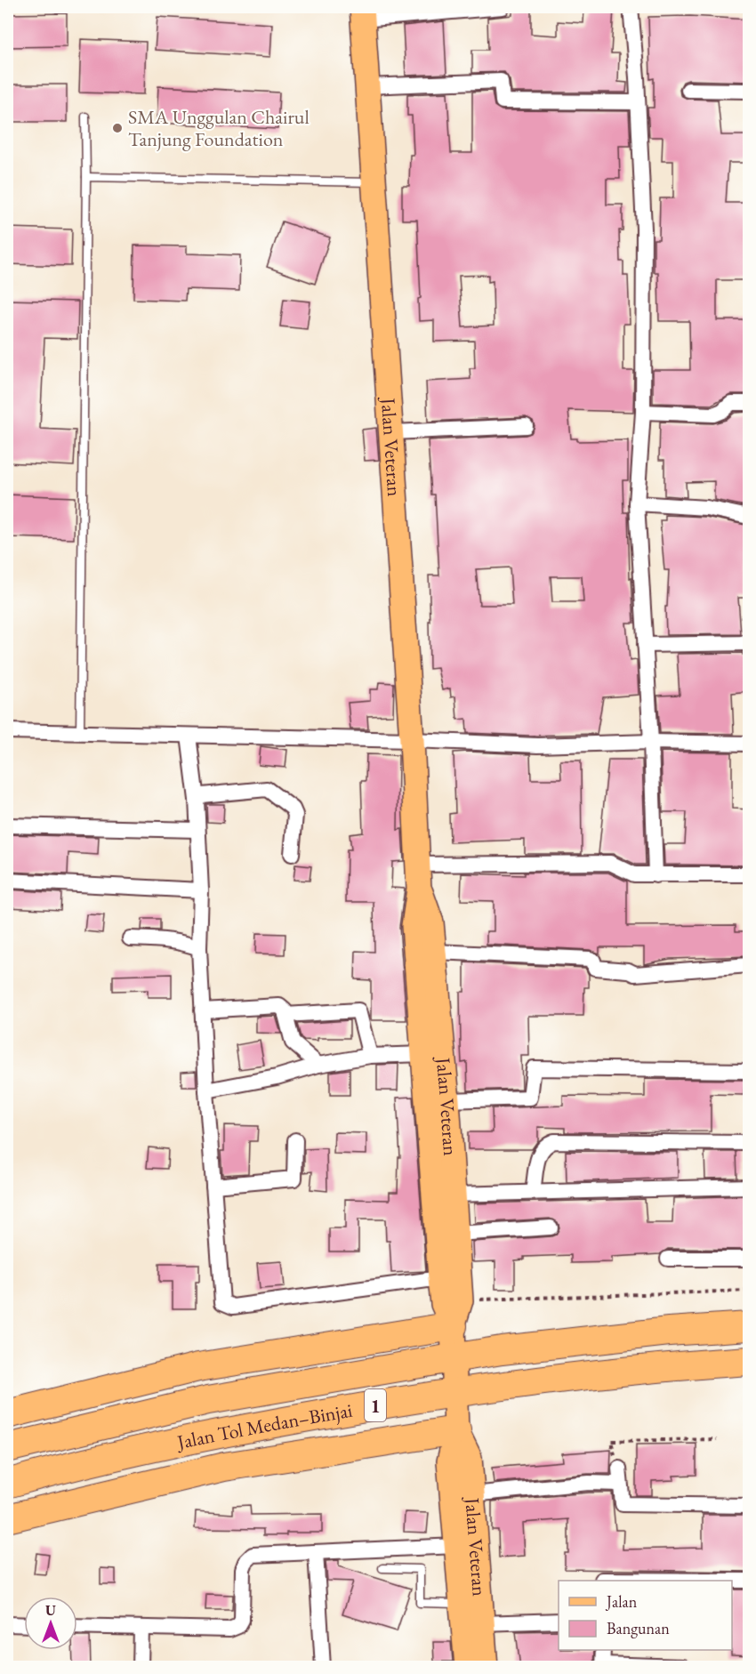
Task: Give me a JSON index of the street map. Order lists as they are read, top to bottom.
{
  "streets": {
    "highway": ["1", "Jalan Tol Medan–Binjai"],
    "main road": ["Jalan Veteran"]
  },
  "places": ["SMA Unggulan Chairul Tanjung Foundation"],
  "legend": ["Jalan", "Bangunan"],
  "north": "top"
}
